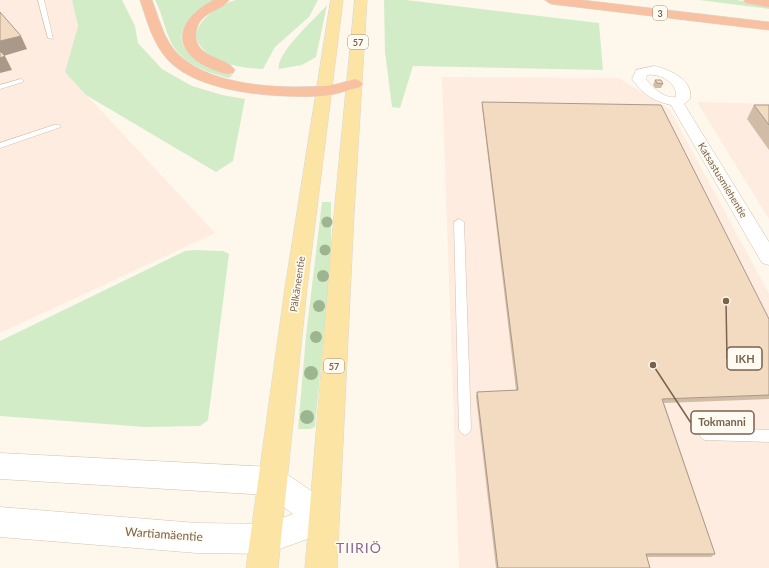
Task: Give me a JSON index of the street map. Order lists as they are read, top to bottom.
{
  "streets": {
    "highway": ["3"],
    "main road": ["57", "Pälkäneentie", "Wartiamäentie"],
    "street": ["Katsastusmiehentie"]
  },
  "crossings": [
    ["57", "Wartiamäentie"],
    ["Pälkäneentie", "Wartiamäentie"]
  ],
  "districts": ["TIIRIÖ"],
  "places": ["IKH", "Tokmanni"]
}
